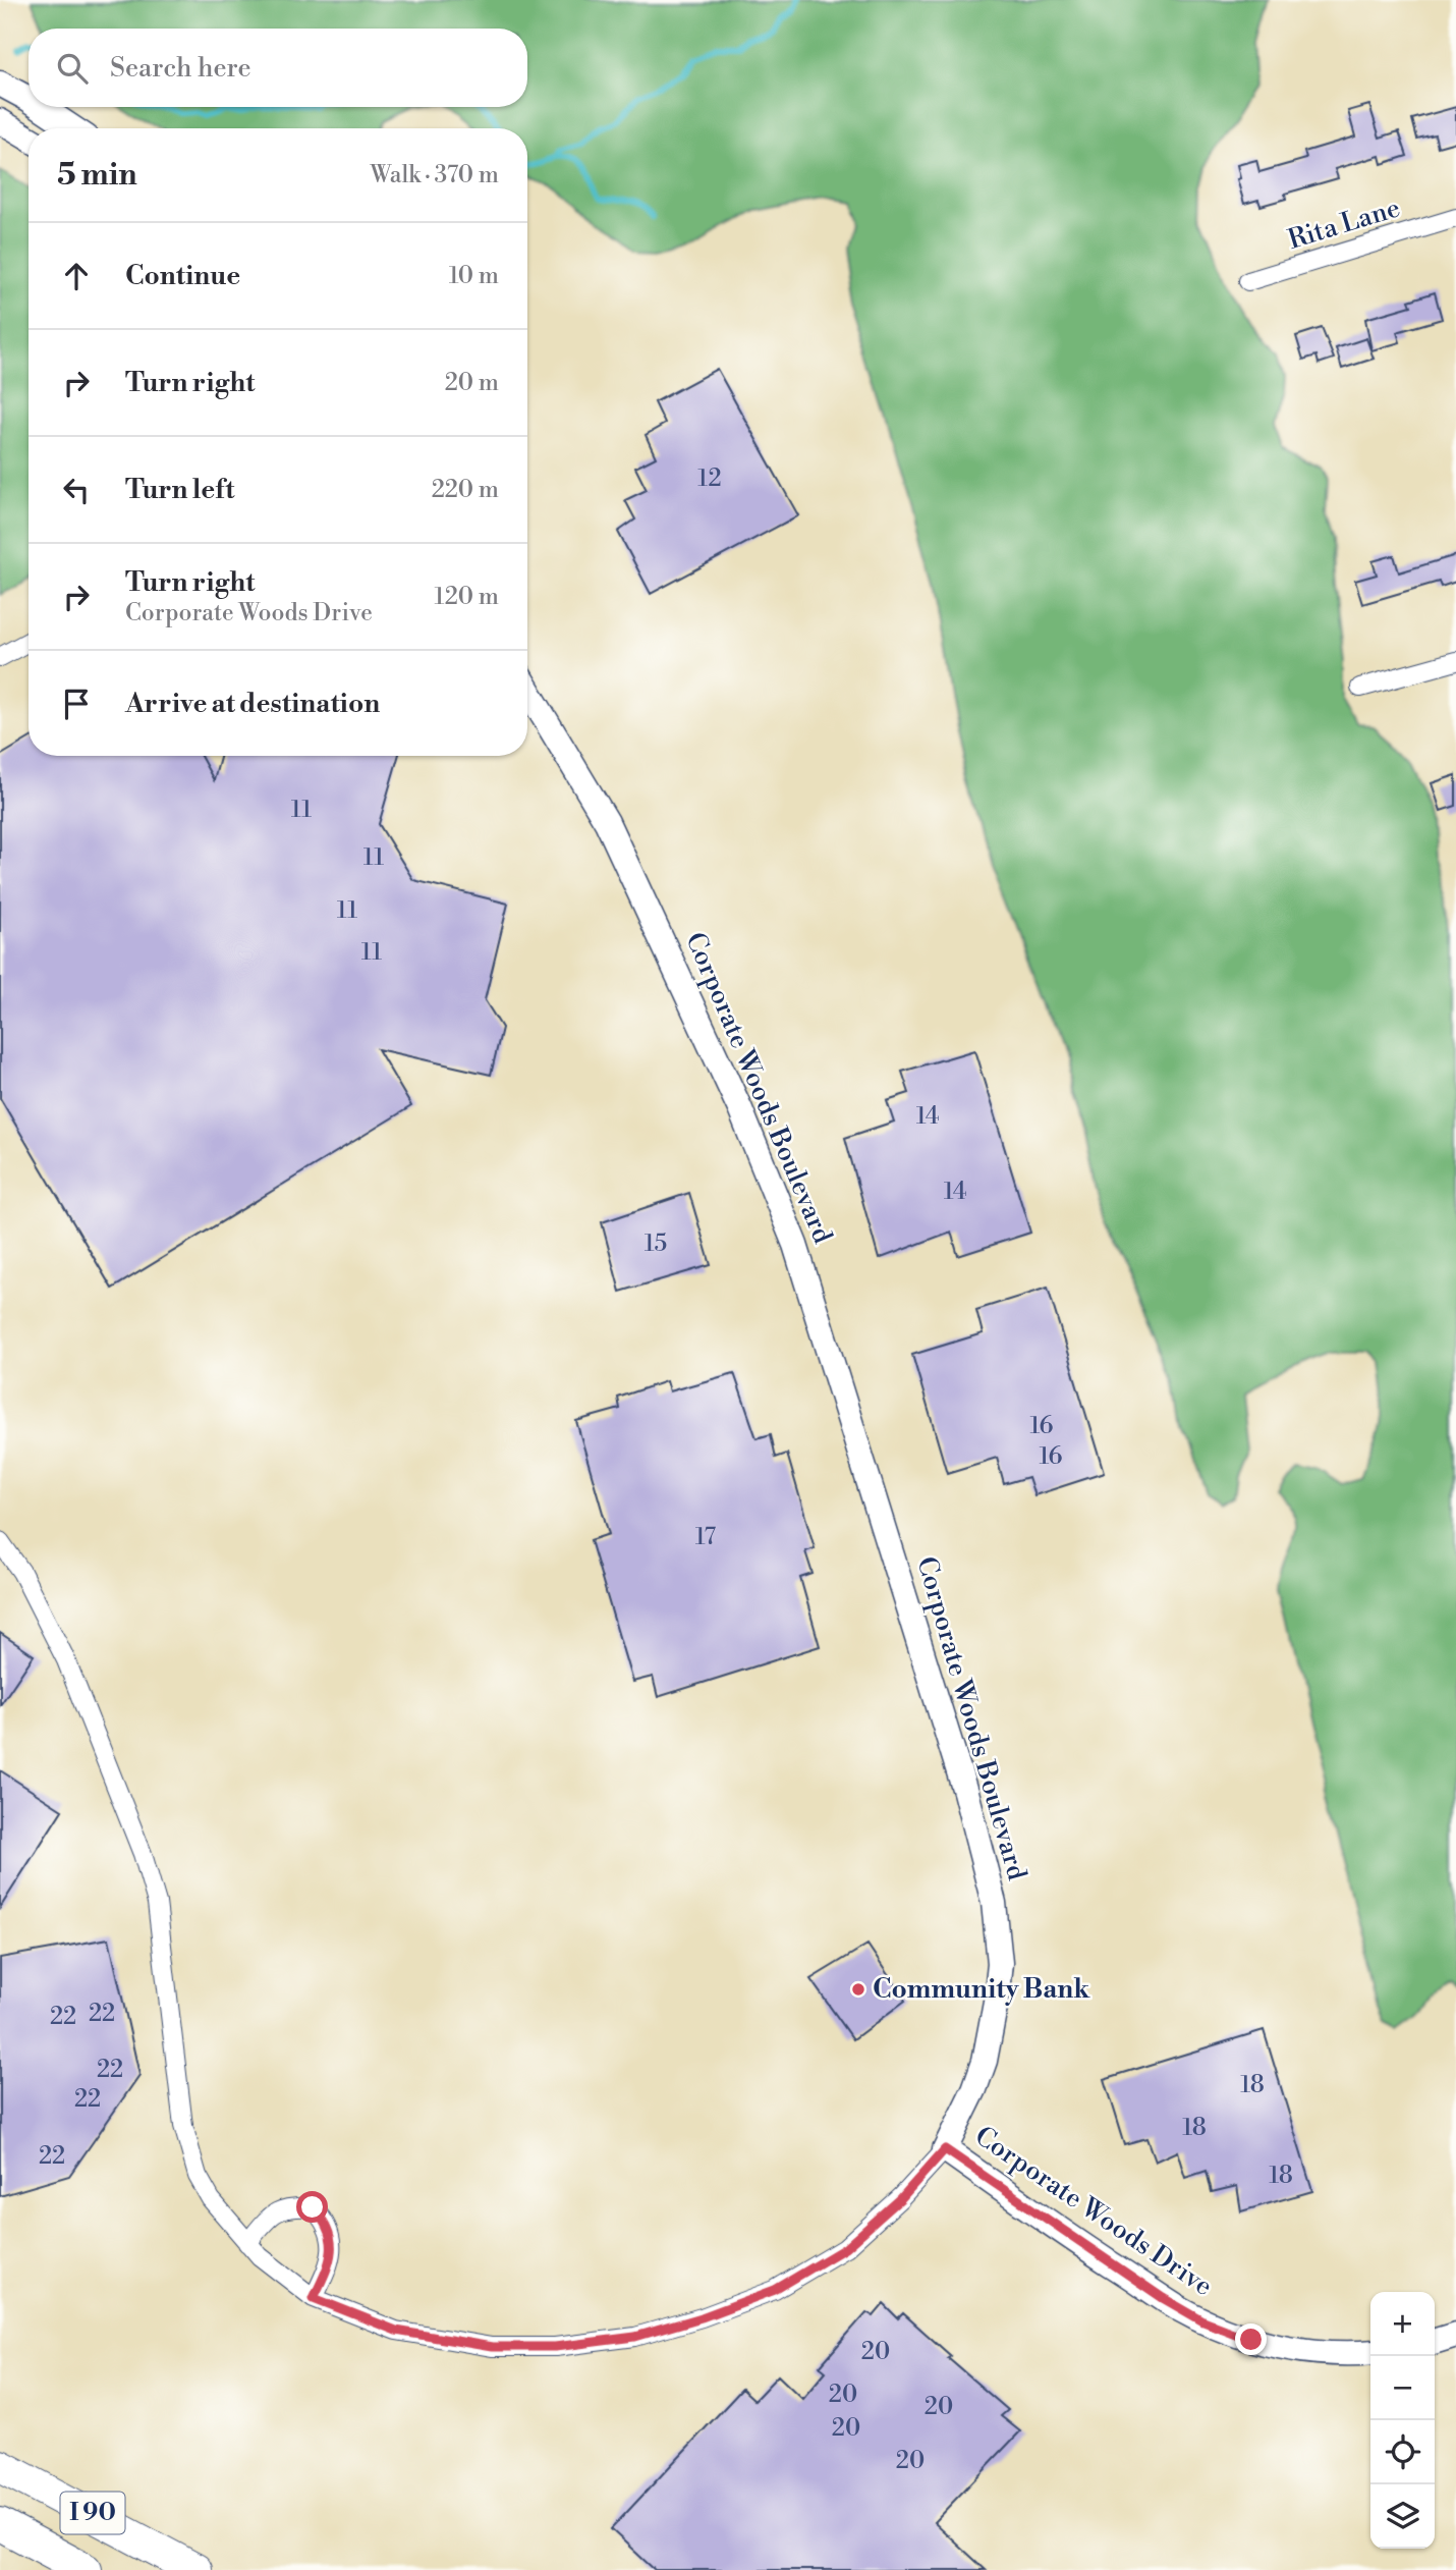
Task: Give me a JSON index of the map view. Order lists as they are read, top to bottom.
{
  "streets": {
    "highway": ["I 90"],
    "street": ["Rita Lane", "Corporate Woods Boulevard", "Corporate Woods Drive"]
  },
  "crossings": [
    ["Corporate Woods Boulevard", "Corporate Woods Drive"]
  ],
  "places": ["Community Bank"],
  "house_numbers": [
    "12",
    "11",
    "11",
    "11",
    "11",
    "14",
    "14",
    "15",
    "16",
    "16",
    "17",
    "22",
    "22",
    "22",
    "18",
    "22",
    "18",
    "22",
    "18",
    "20",
    "20",
    "20",
    "20",
    "20"
  ],
  "page": {
    "search": "Search here",
    "heading": ["5 min", "Walk · 370 m"],
    "list": [
      ["Continue", "10 m"],
      ["Turn right", "20 m"],
      ["Turn left", "220 m"],
      ["Turn right", "Corporate Woods Drive", "120 m"],
      "Arrive at destination"
    ],
    "map_buttons": ["+", "−"]
  }
}
